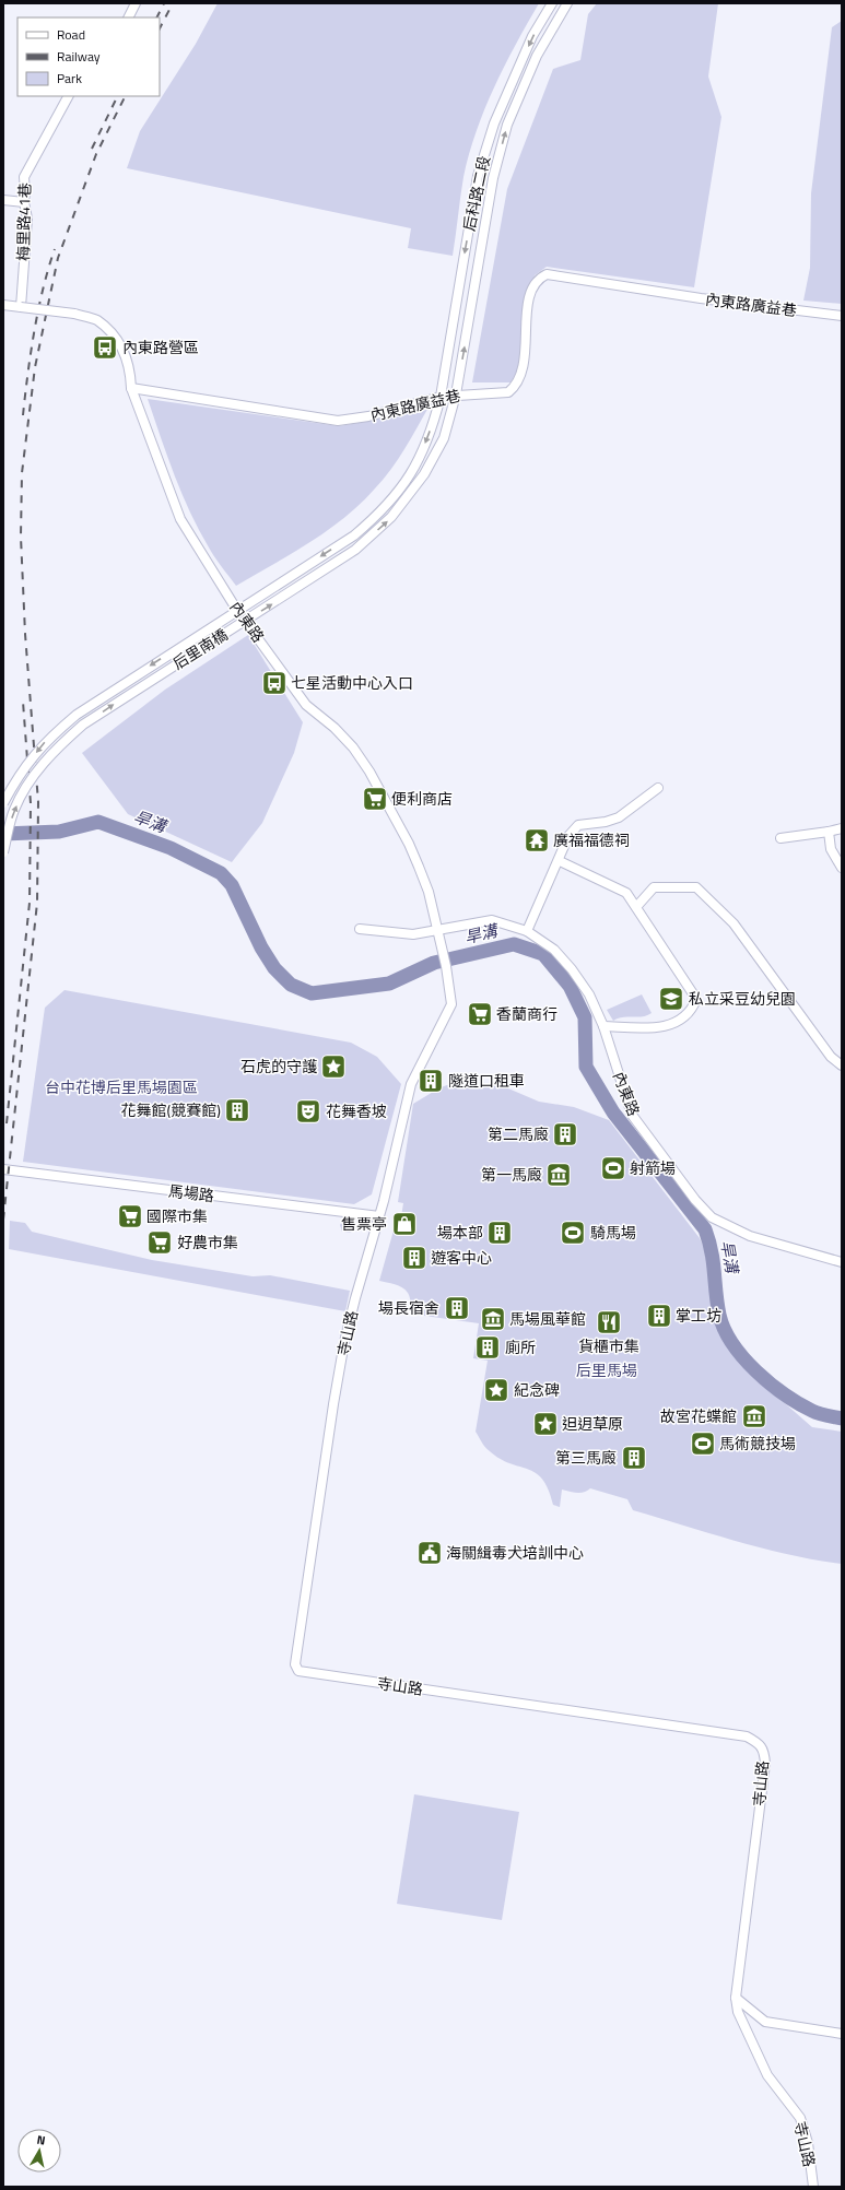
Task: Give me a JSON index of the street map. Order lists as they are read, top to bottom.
{
  "streets": {
    "street": [
      "后科路二段",
      "梅里路41巷",
      "內東路廣益巷",
      "內東路",
      "后里南橋",
      "馬場路",
      "寺山路"
    ]
  },
  "crossings": [
    ["后科路二段", "內東路廣益巷"],
    ["后科路二段", "后里南橋"],
    ["梅里路41巷", "內東路"],
    ["內東路廣益巷", "內東路"],
    ["內東路廣益巷", "后里南橋"],
    ["內東路", "寺山路"],
    ["馬場路", "寺山路"]
  ],
  "water": ["旱溝"],
  "parks": ["台中花博后里馬場園區", "后里馬場"],
  "places": {
    "bus stop": ["內東路營區", "七星活動中心入口"],
    "supermarket": [
      "便利商店",
      "香蘭商行",
      "國際市集",
      "好農市集"
    ],
    "temple": ["廣福福德祠"],
    "school or university": ["私立采豆幼兒園"],
    "place": ["石虎的守護", "紀念碑", "𨑨迌草原"],
    "building": [
      "隧道口租車",
      "花舞館(競賽館)",
      "第二馬廄",
      "場本部",
      "遊客中心",
      "場長宿舍",
      "掌工坊",
      "廁所",
      "第三馬廄"
    ],
    "theatre": ["花舞香坡"],
    "sports": ["射箭場", "騎馬場", "馬術競技場"],
    "museum": ["第一馬廄", "馬場風華館", "故宮花蝶館"],
    "shop": ["售票亭"],
    "restaurant": ["貨櫃市集"],
    "public building": ["海關緝毒犬培訓中心"]
  },
  "legend": ["Road", "Railway", "Park"],
  "north": "top"
}
